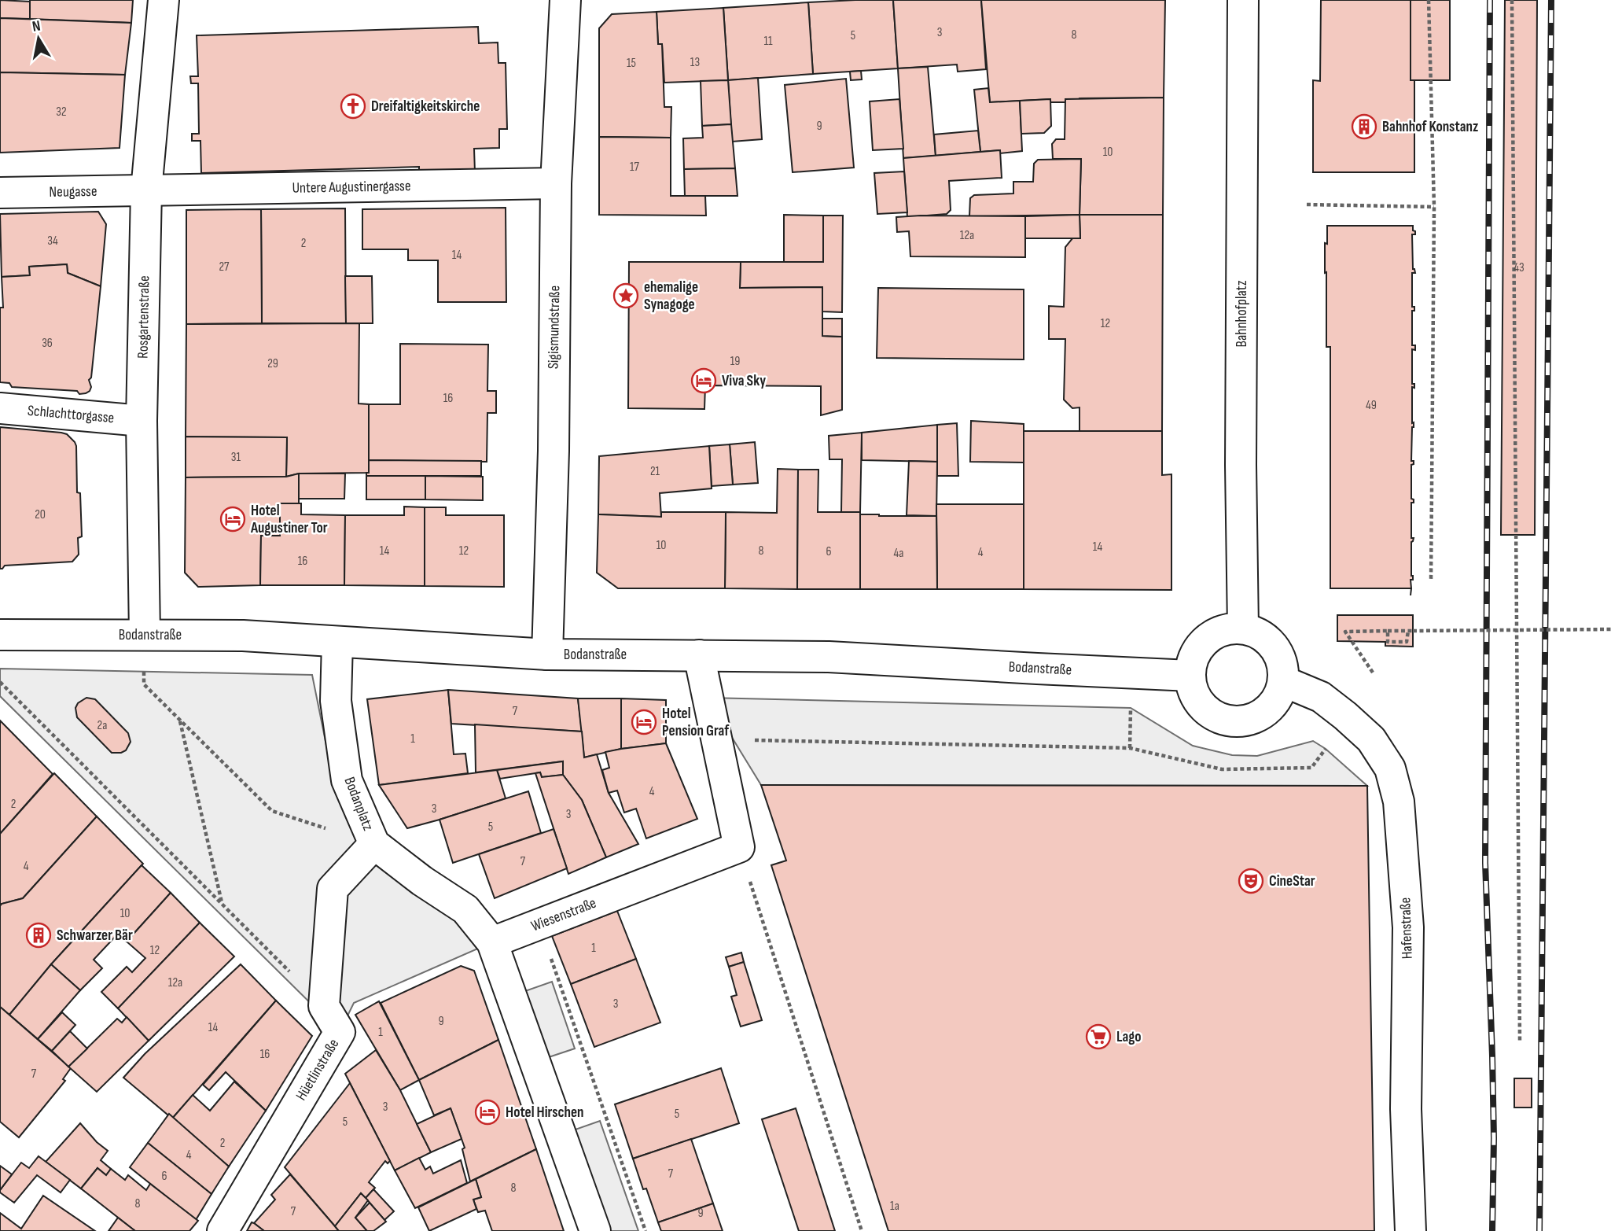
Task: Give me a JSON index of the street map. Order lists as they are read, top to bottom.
{
  "streets": {
    "street": [
      "Untere Augustinergasse",
      "Neugasse",
      "Bahnhofplatz",
      "Rosgartenstraße",
      "Sigismundstraße",
      "Schlachttorgasse",
      "Bodanstraße",
      "Bodanplatz",
      "Wiesenstraße",
      "Hafenstraße",
      "Hüetlinstraße"
    ]
  },
  "crossings": [
    ["Untere Augustinergasse", "Neugasse"],
    ["Untere Augustinergasse", "Rosgartenstraße"],
    ["Untere Augustinergasse", "Sigismundstraße"],
    ["Neugasse", "Rosgartenstraße"],
    ["Bahnhofplatz", "Bodanstraße"],
    ["Bahnhofplatz", "Hafenstraße"],
    ["Rosgartenstraße", "Schlachttorgasse"],
    ["Rosgartenstraße", "Bodanstraße"],
    ["Sigismundstraße", "Bodanstraße"],
    ["Bodanstraße", "Bodanplatz"],
    ["Bodanstraße", "Hafenstraße"],
    ["Bodanplatz", "Wiesenstraße"]
  ],
  "places": {
    "church": ["Dreifaltigkeitskirche"],
    "building": ["Bahnhof Konstanz", "Schwarzer Bär"],
    "place": ["ehemalige Synagoge"],
    "hotel": [
      "Viva Sky",
      "Hotel Augustiner Tor",
      "Hotel Pension Graf",
      "Hotel Hirschen"
    ],
    "theatre": ["CineStar"],
    "supermarket": ["Lago"]
  },
  "house_numbers": [
    "3",
    "8",
    "5",
    "11",
    "13",
    "15",
    "32",
    "9",
    "10",
    "17",
    "12a",
    "34",
    "2",
    "14",
    "27",
    "43",
    "12",
    "36",
    "19",
    "29",
    "16",
    "49",
    "31",
    "21",
    "20",
    "10",
    "14",
    "14",
    "12",
    "8",
    "6",
    "4",
    "4a",
    "16",
    "7",
    "2a",
    "1",
    "4",
    "2",
    "3",
    "3",
    "5",
    "7",
    "4",
    "10",
    "1",
    "12",
    "12a",
    "3",
    "9",
    "14",
    "1",
    "16",
    "7",
    "3",
    "5",
    "5",
    "2",
    "4",
    "7",
    "6",
    "8",
    "8",
    "1a",
    "7",
    "9"
  ],
  "north": "top"
}
